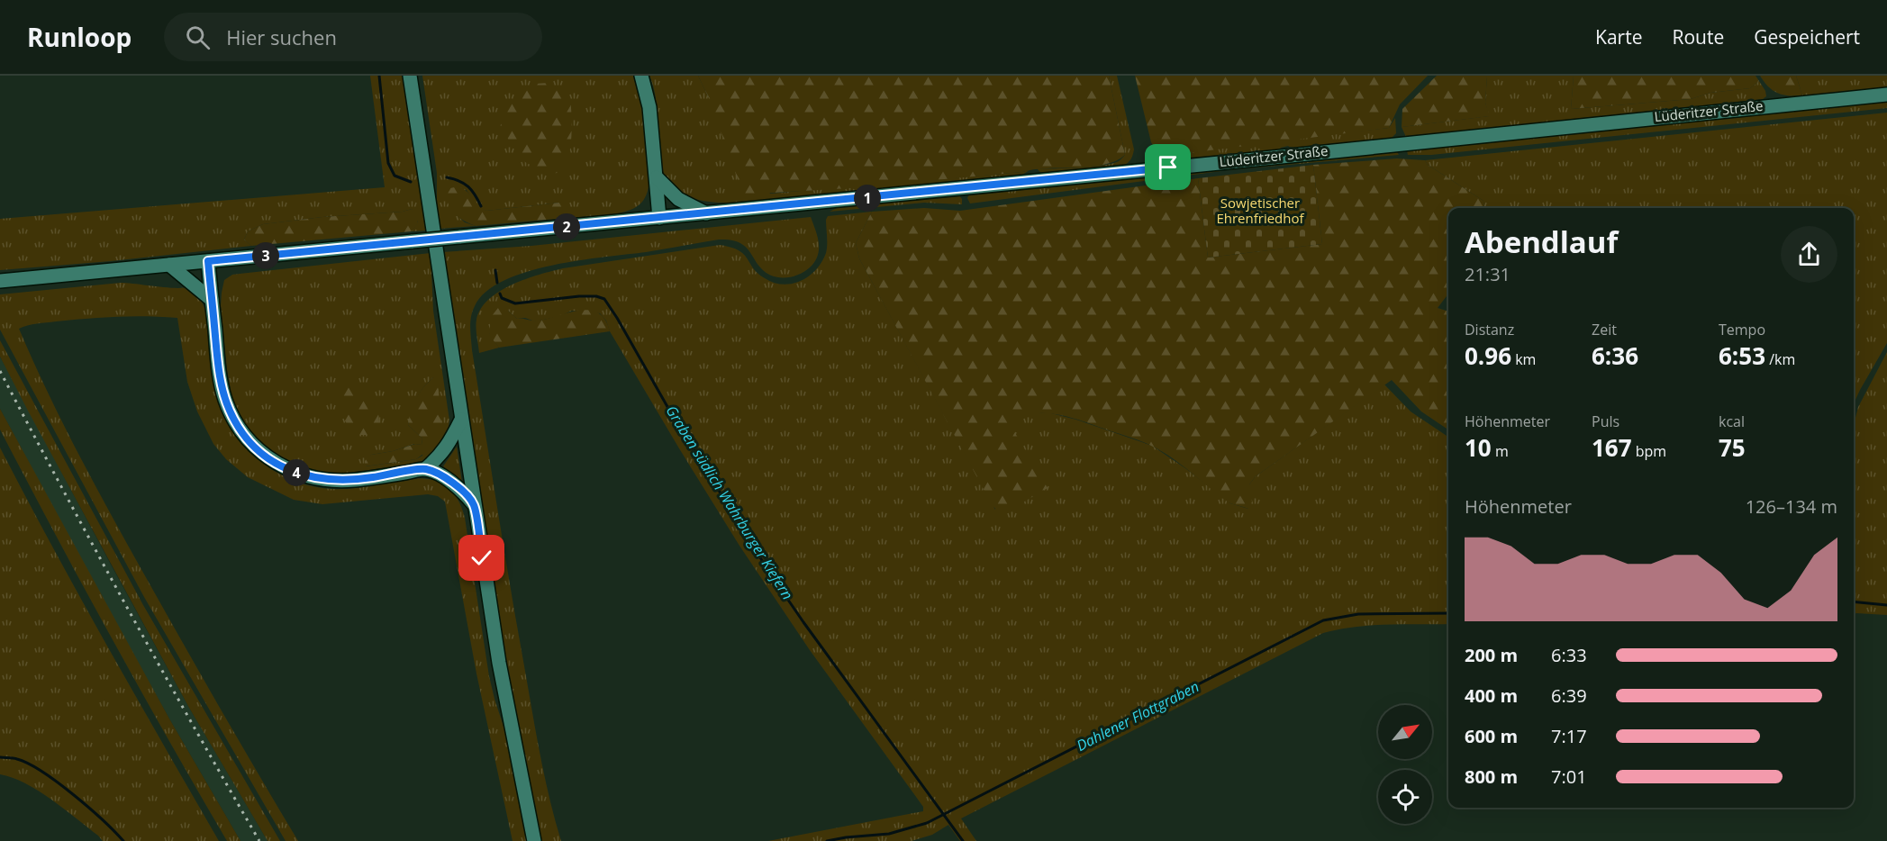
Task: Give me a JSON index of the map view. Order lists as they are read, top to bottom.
{
  "streets": {
    "main road": ["Lüderitzer Straße"]
  },
  "water": ["Graben südlich Wahrburger Kiefern", "Dahlener Flottgraben"],
  "parks": ["Sowjetischer Ehrenfriedhof"],
  "north": "top right",
  "page": {
    "header": "Runloop",
    "search": "Hier suchen",
    "nav": ["Karte", "Route", "Gespeichert"],
    "pins": [
      "1",
      "2",
      "3",
      "4"
    ],
    "heading": ["Abendlauf", "21:31"],
    "stats": [
      ["Distanz", "0.96 km"],
      ["Zeit", "6:36"],
      ["Tempo", "6:53 /km"],
      ["Höhenmeter", "10 m"],
      ["Puls", "167 bpm"],
      ["kcal", "75"]
    ],
    "chart": ["Höhenmeter", "126–134 m"],
    "list": [
      {
        "name": "200 m",
        "note": "6:33"
      },
      {
        "name": "400 m",
        "note": "6:39"
      },
      {
        "name": "600 m",
        "note": "7:17"
      },
      {
        "name": "800 m",
        "note": "7:01"
      }
    ]
  }
}
